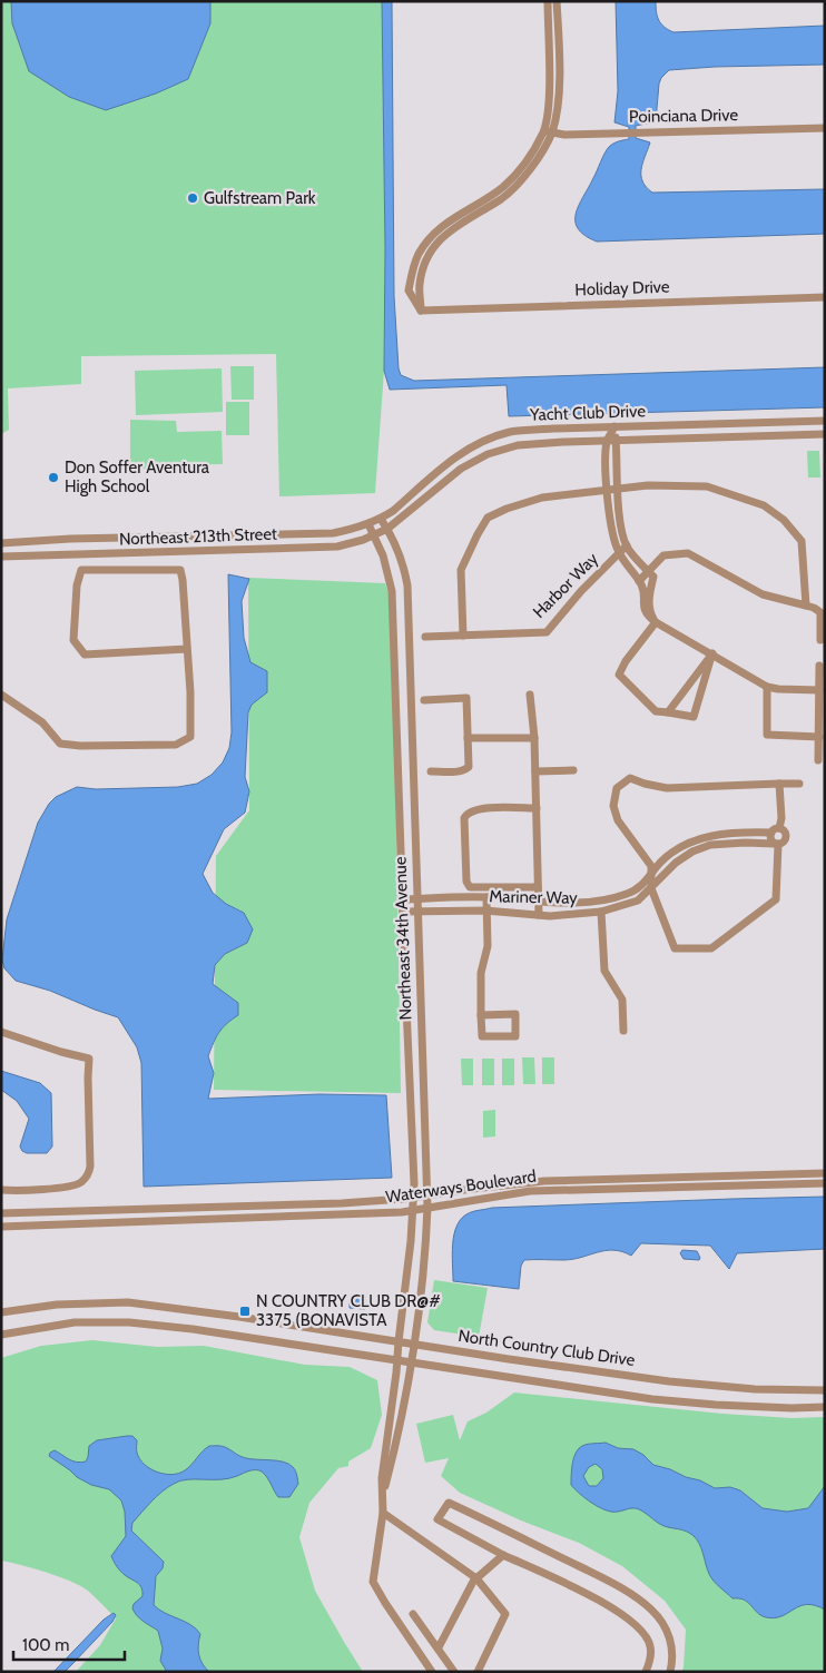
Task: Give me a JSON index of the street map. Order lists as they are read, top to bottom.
{
  "streets": {
    "street": [
      "Poinciana Drive",
      "Holiday Drive",
      "Yacht Club Drive",
      "Northeast 213th Street",
      "Harbor Way",
      "Mariner Way",
      "Northeast 34th Avenue",
      "Waterways Boulevard",
      "North Country Club Drive"
    ]
  },
  "crossings": [
    ["Poinciana Drive", "Holiday Drive"],
    ["Yacht Club Drive", "Northeast 213th Street"],
    ["Yacht Club Drive", "Harbor Way"],
    ["Yacht Club Drive", "Northeast 34th Avenue"],
    ["Northeast 213th Street", "Northeast 34th Avenue"],
    ["Mariner Way", "Northeast 34th Avenue"],
    ["Northeast 34th Avenue", "Waterways Boulevard"],
    ["Northeast 34th Avenue", "North Country Club Drive"]
  ],
  "places": {
    "other": ["Gulfstream Park", "Don Soffer Aventura High School"],
    "transit": ["N COUNTRY CLUB DR@# 3375 (BONAVISTA"]
  },
  "scale_bar": "100 m"
}
